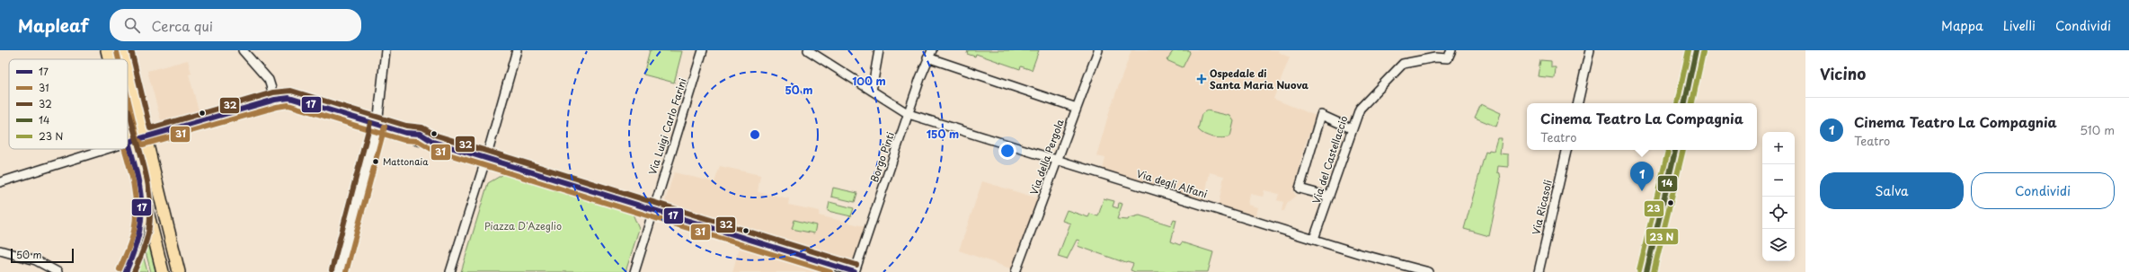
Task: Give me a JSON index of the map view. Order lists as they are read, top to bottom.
{
  "streets": {
    "street": [
      "Via Luigi Carlo Farini",
      "Borgo Pinti",
      "Via della Pergola",
      "Via del Castellaccio",
      "Via degli Alfani",
      "Via Ricasoli"
    ]
  },
  "crossings": [
    ["Borgo Pinti", "Via degli Alfani"],
    ["Via della Pergola", "Via degli Alfani"],
    ["Via del Castellaccio", "Via degli Alfani"]
  ],
  "parks": ["Piazza D'Azeglio"],
  "places": {
    "health": ["Ospedale di Santa Maria Nuova"],
    "other": ["Mattonaia"]
  },
  "lines": [
    "transit line 32",
    "transit line 14",
    "transit line 23",
    "transit line 31",
    "transit line 17"
  ],
  "legend": [
    "17",
    "31",
    "32",
    "14",
    "23 N"
  ],
  "scale_bar": "50 m",
  "page": {
    "header": "Mapleaf",
    "search": "Cerca qui",
    "nav": ["Mappa", "Livelli", "Condividi"],
    "heading": "Vicino",
    "list": [
      {
        "mark": "1",
        "name": "Cinema Teatro La Compagnia",
        "note": "Teatro",
        "value": "510 m"
      }
    ],
    "popup": ["Cinema Teatro La Compagnia", "Teatro"],
    "map_buttons": ["+", "−"],
    "pins": "1",
    "buttons": ["Salva", "Condividi"],
    "scale": "50 m"
  },
  "rings": ["100 m", "50 m", "150 m"]
}
